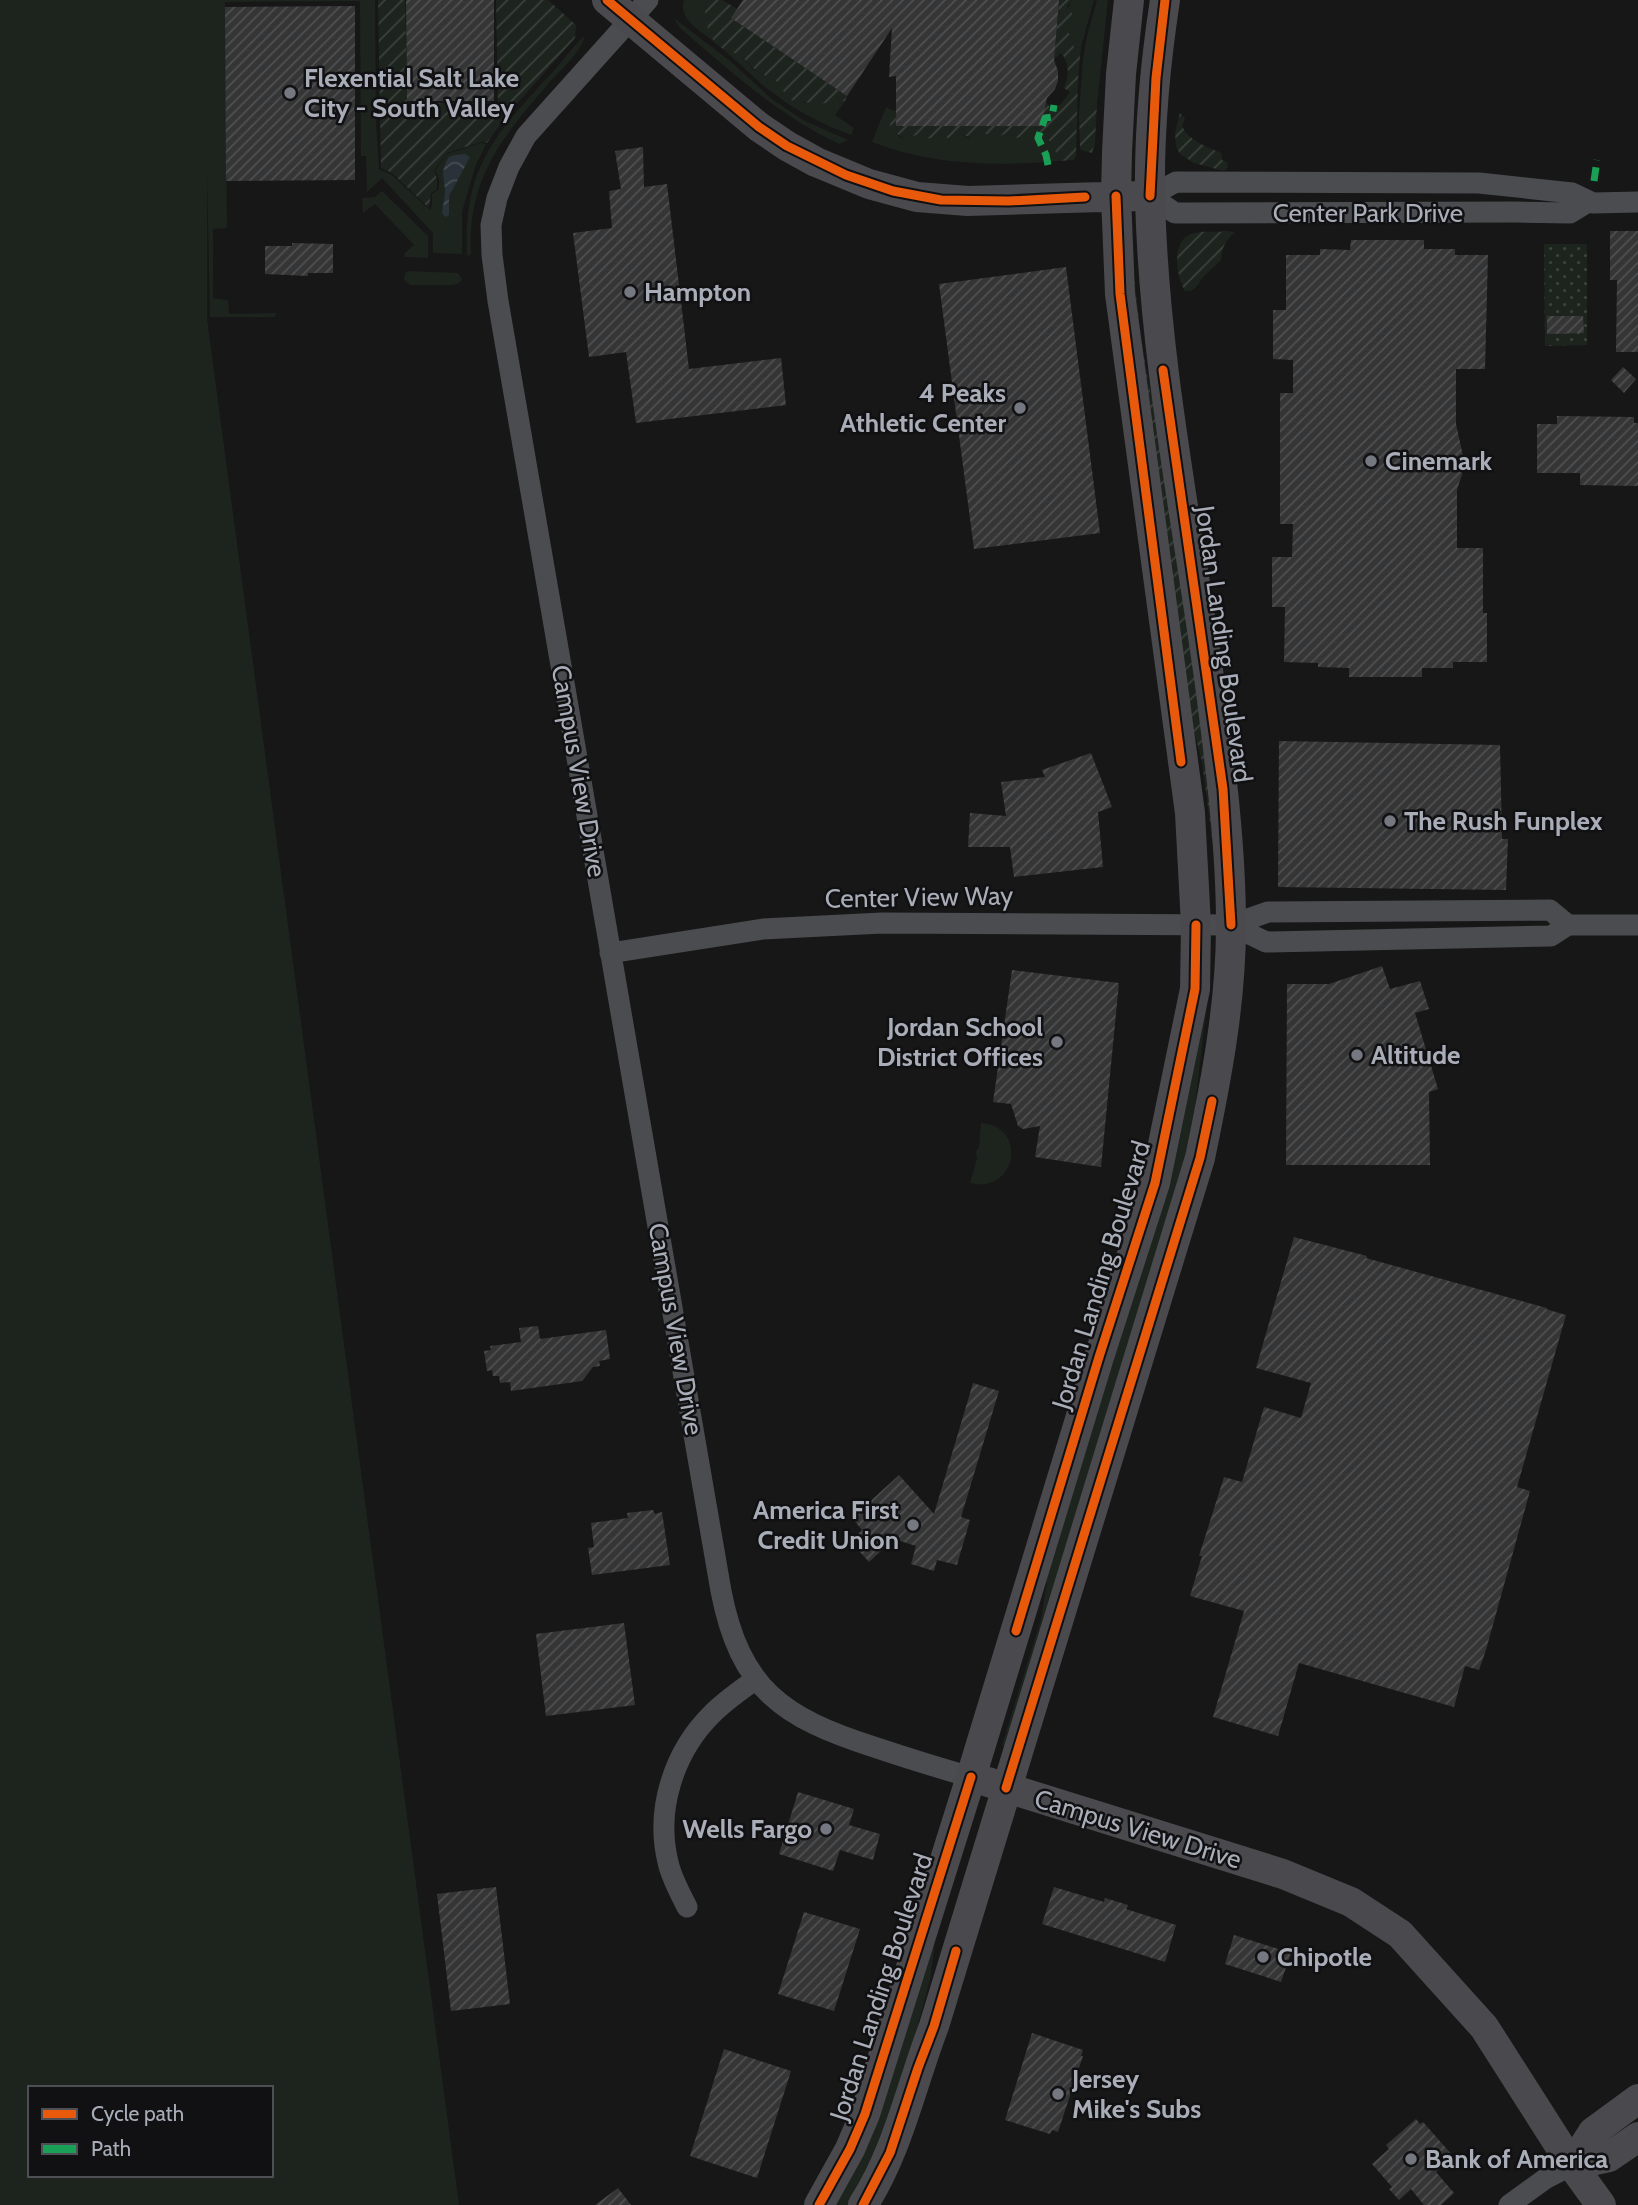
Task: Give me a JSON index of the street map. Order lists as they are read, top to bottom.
{
  "streets": {
    "main road": ["Center Park Drive", "Jordan Landing Boulevard", "Campus View Drive"],
    "street": ["Center View Way"]
  },
  "crossings": [
    ["Center Park Drive", "Jordan Landing Boulevard"],
    ["Center Park Drive", "Campus View Drive"],
    ["Jordan Landing Boulevard", "Campus View Drive"],
    ["Jordan Landing Boulevard", "Center View Way"],
    ["Campus View Drive", "Center View Way"]
  ],
  "places": [
    "Flexential Salt Lake City - South Valley",
    "Hampton",
    "4 Peaks Athletic Center",
    "Cinemark",
    "The Rush Funplex",
    "Jordan School District Offices",
    "Altitude",
    "America First Credit Union",
    "Wells Fargo",
    "Chipotle",
    "Jersey Mike's Subs",
    "Bank of America"
  ],
  "legend": ["Cycle path", "Path"]
}
